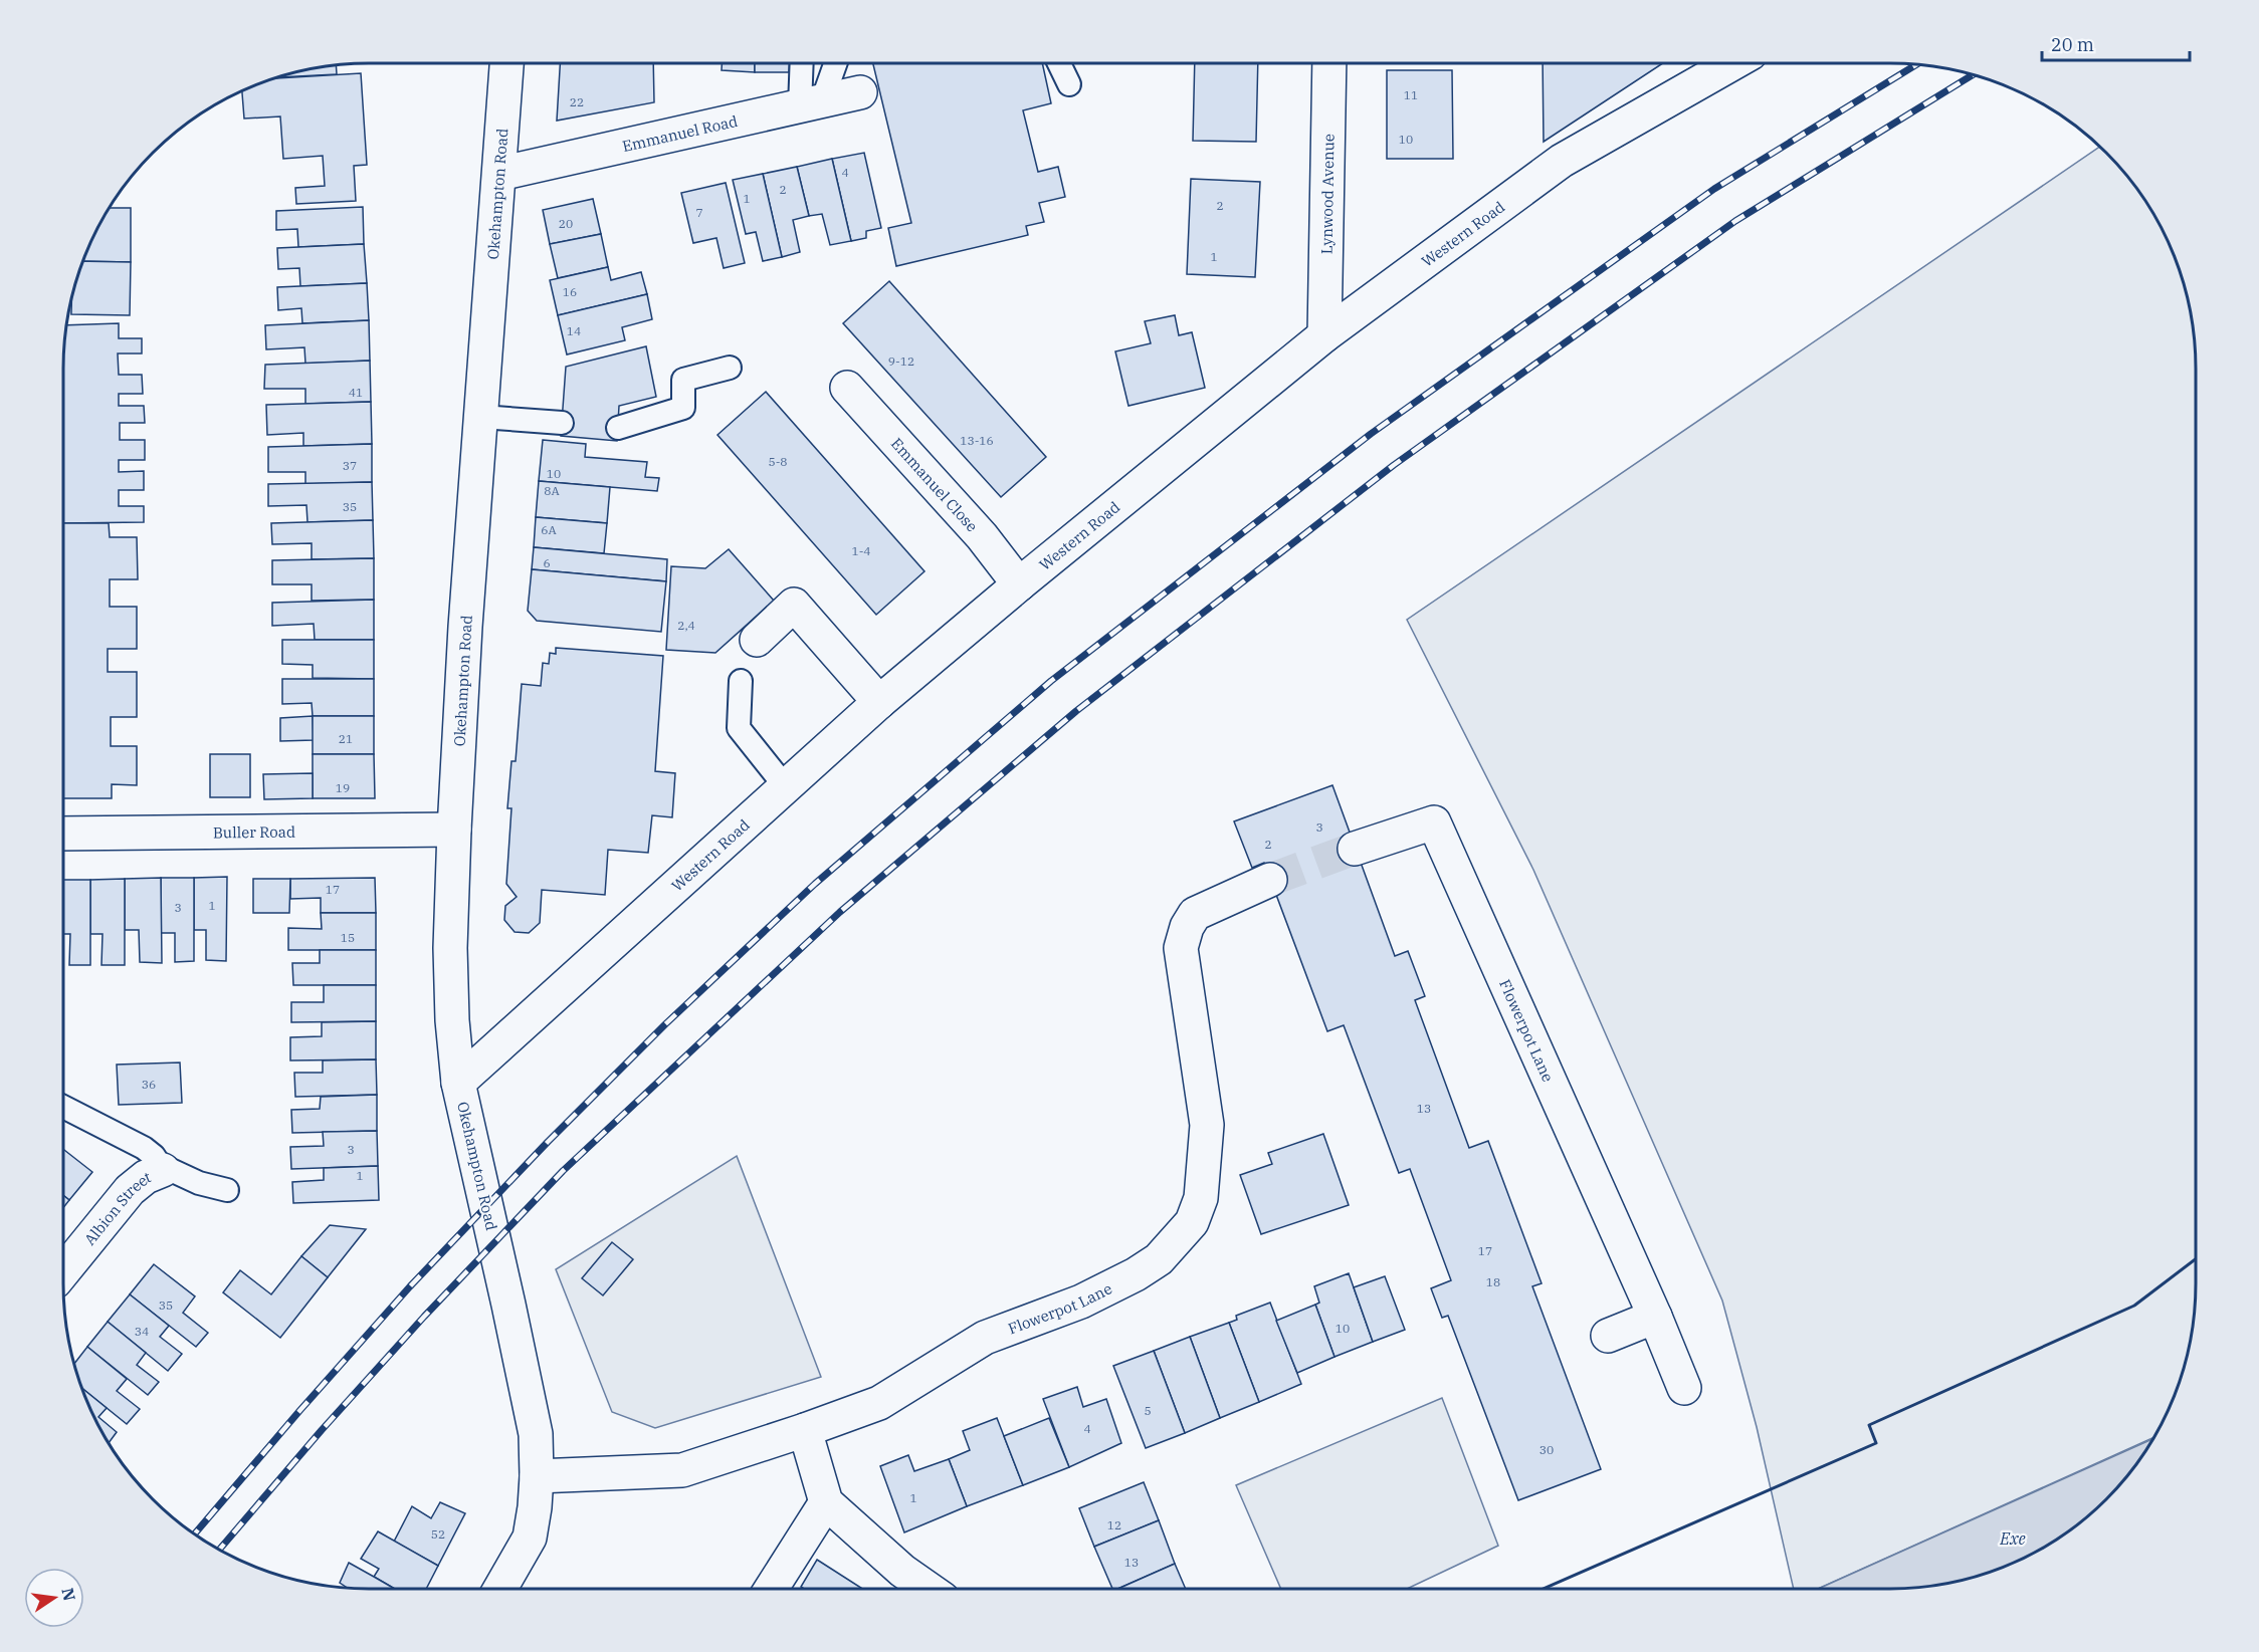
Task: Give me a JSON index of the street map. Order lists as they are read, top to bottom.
{
  "streets": {
    "street": [
      "Emmanuel Road",
      "Okehampton Road",
      "Lynwood Avenue",
      "Western Road",
      "Emmanuel Close",
      "Buller Road",
      "Flowerpot Lane",
      "Albion Street"
    ]
  },
  "crossings": [
    ["Emmanuel Road", "Okehampton Road"],
    ["Okehampton Road", "Western Road"],
    ["Okehampton Road", "Buller Road"],
    ["Okehampton Road", "Flowerpot Lane"],
    ["Lynwood Avenue", "Western Road"],
    ["Western Road", "Emmanuel Close"]
  ],
  "water": ["Exe"],
  "house_numbers": [
    "11",
    "22",
    "10",
    "4",
    "2",
    "1",
    "2",
    "7",
    "20",
    "1",
    "16",
    "14",
    "9-12",
    "41",
    "13-16",
    "5-8",
    "37",
    "10",
    "8A",
    "35",
    "6A",
    "1-4",
    "6",
    "2,4",
    "21",
    "19",
    "3",
    "2",
    "17",
    "1",
    "3",
    "15",
    "36",
    "13",
    "3",
    "1",
    "17",
    "18",
    "35",
    "10",
    "34",
    "5",
    "4",
    "30",
    "1",
    "12",
    "52",
    "13"
  ],
  "scale_bar": "20 m",
  "north": "right"
}
